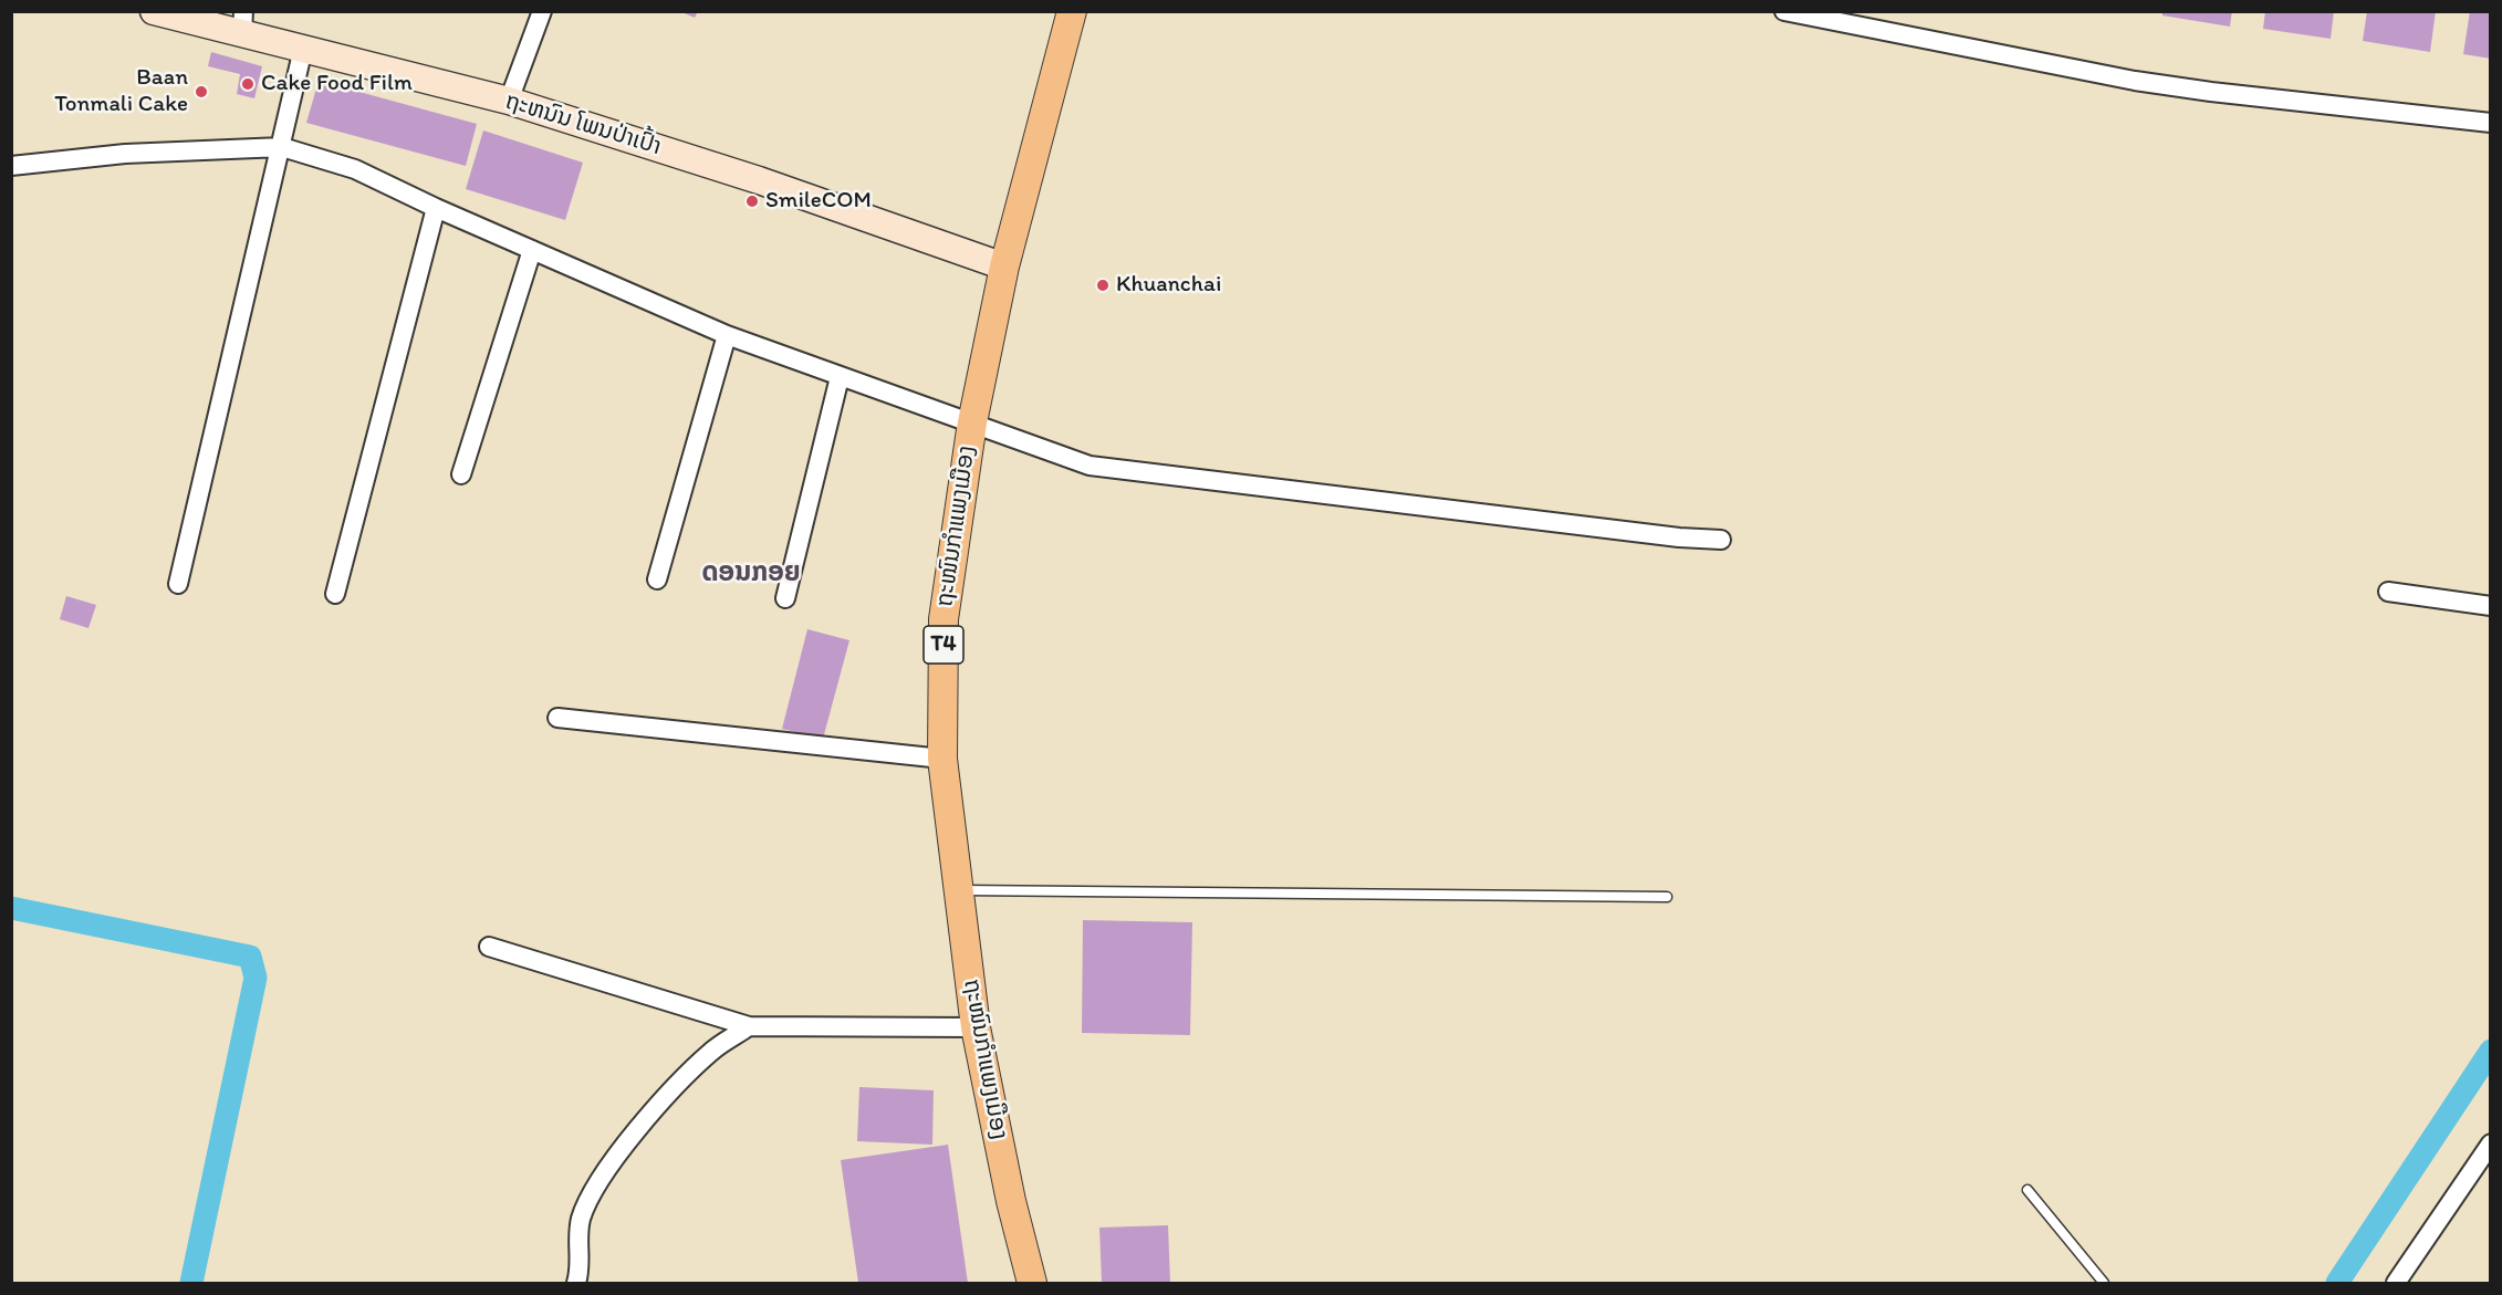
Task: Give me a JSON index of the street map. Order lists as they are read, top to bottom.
{
  "streets": {
    "main road": ["ຖະໜົນກຳແພງເມືອງ", "T4"],
    "street": ["ຖະຫນົນ ໂພນປ່າເປົ້າ"]
  },
  "crossings": [
    ["ຖະຫນົນ ໂພນປ່າເປົ້າ", "ຖະໜົນກຳແພງເມືອງ"]
  ],
  "districts": ["ດອນກອຍ"],
  "places": [
    "Cake Food Film",
    "Baan Tonmali Cake",
    "SmileCOM",
    "Khuanchai"
  ]
}
